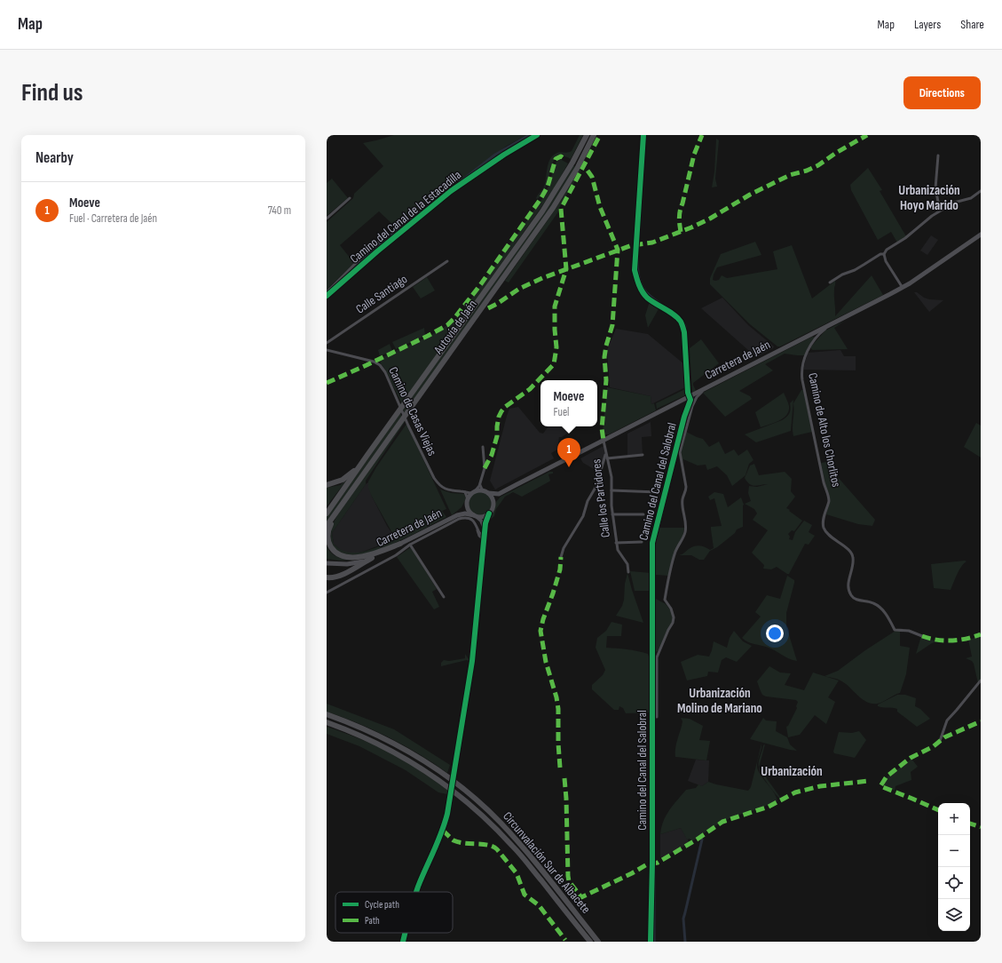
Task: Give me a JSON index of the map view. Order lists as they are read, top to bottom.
{
  "streets": {
    "highway": ["Autovía de Jaén", "Carretera de Jaén", "Circunvalación Sur de Albacete"],
    "street": [
      "Calle Santiago",
      "Camino de Casas Viejas",
      "Camino de Alto los Chorlitos",
      "Calle los Partidores"
    ],
    "cycle path": ["Camino del Canal de la Estacadilla", "Camino del Canal del Salobral"]
  },
  "crossings": [
    ["Carretera de Jaén", "Camino de Alto los Chorlitos"],
    ["Carretera de Jaén", "Calle los Partidores"]
  ],
  "districts": ["Urbanización Hoyo Marido", "Urbanización Molino de Mariano", "Urbanización"],
  "legend": ["Cycle path", "Path"],
  "page": {
    "header": "Map",
    "nav": ["Map", "Layers", "Share"],
    "buttons": "Directions",
    "title": "Find us",
    "heading": "Nearby",
    "list": [
      {
        "mark": "1",
        "name": "Moeve",
        "note": "Fuel · Carretera de Jaén",
        "value": "740 m"
      }
    ],
    "popup": ["Moeve", "Fuel"],
    "pins": "1",
    "map_buttons": ["+", "−"]
  }
}
